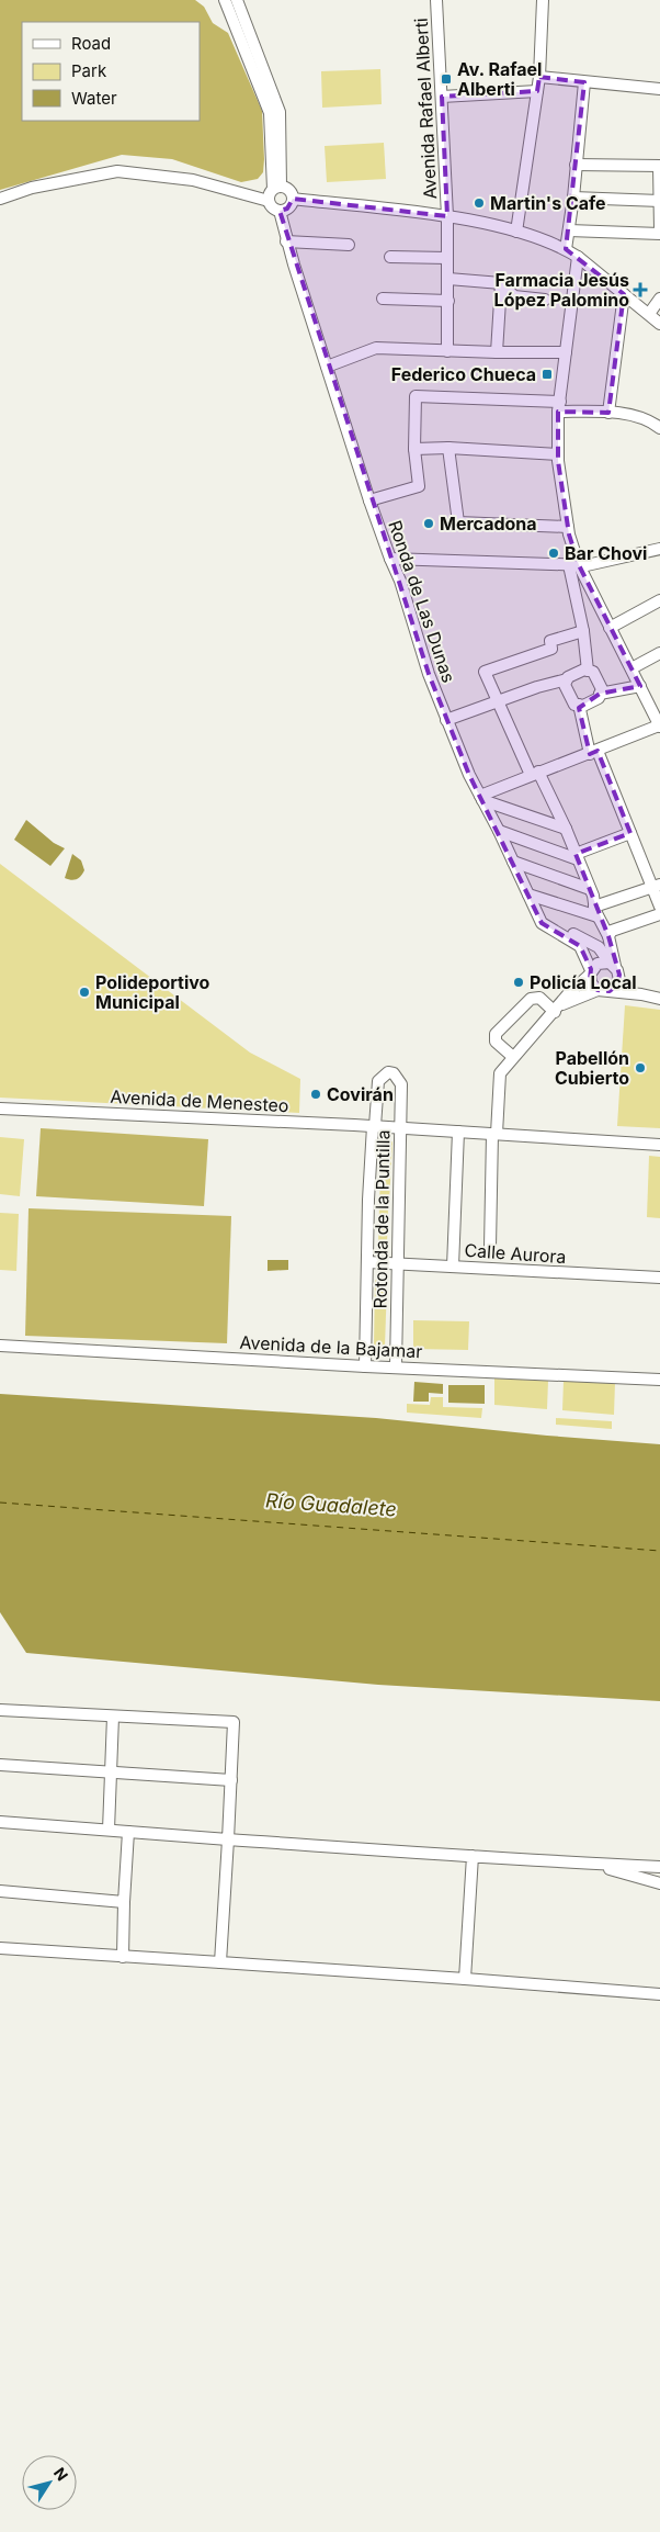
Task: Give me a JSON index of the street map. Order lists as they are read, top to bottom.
{
  "streets": {
    "street": [
      "Avenida Rafael Alberti",
      "Ronda de Las Dunas",
      "Avenida de Menesteo",
      "Rotonda de la Puntilla",
      "Calle Aurora",
      "Avenida de la Bajamar"
    ]
  },
  "crossings": [
    ["Avenida de Menesteo", "Rotonda de la Puntilla"],
    ["Rotonda de la Puntilla", "Calle Aurora"],
    ["Rotonda de la Puntilla", "Avenida de la Bajamar"]
  ],
  "water": ["Río Guadalete"],
  "places": {
    "transit": ["Av. Rafael Alberti", "Federico Chueca"],
    "other": [
      "Martin's Cafe",
      "Mercadona",
      "Bar Chovi",
      "Policía Local",
      "Polideportivo Municipal",
      "Pabellón Cubierto",
      "Covirán"
    ],
    "health": ["Farmacia Jesús López Palomino"]
  },
  "legend": ["Road", "Park", "Water"],
  "north": "top right"
}
